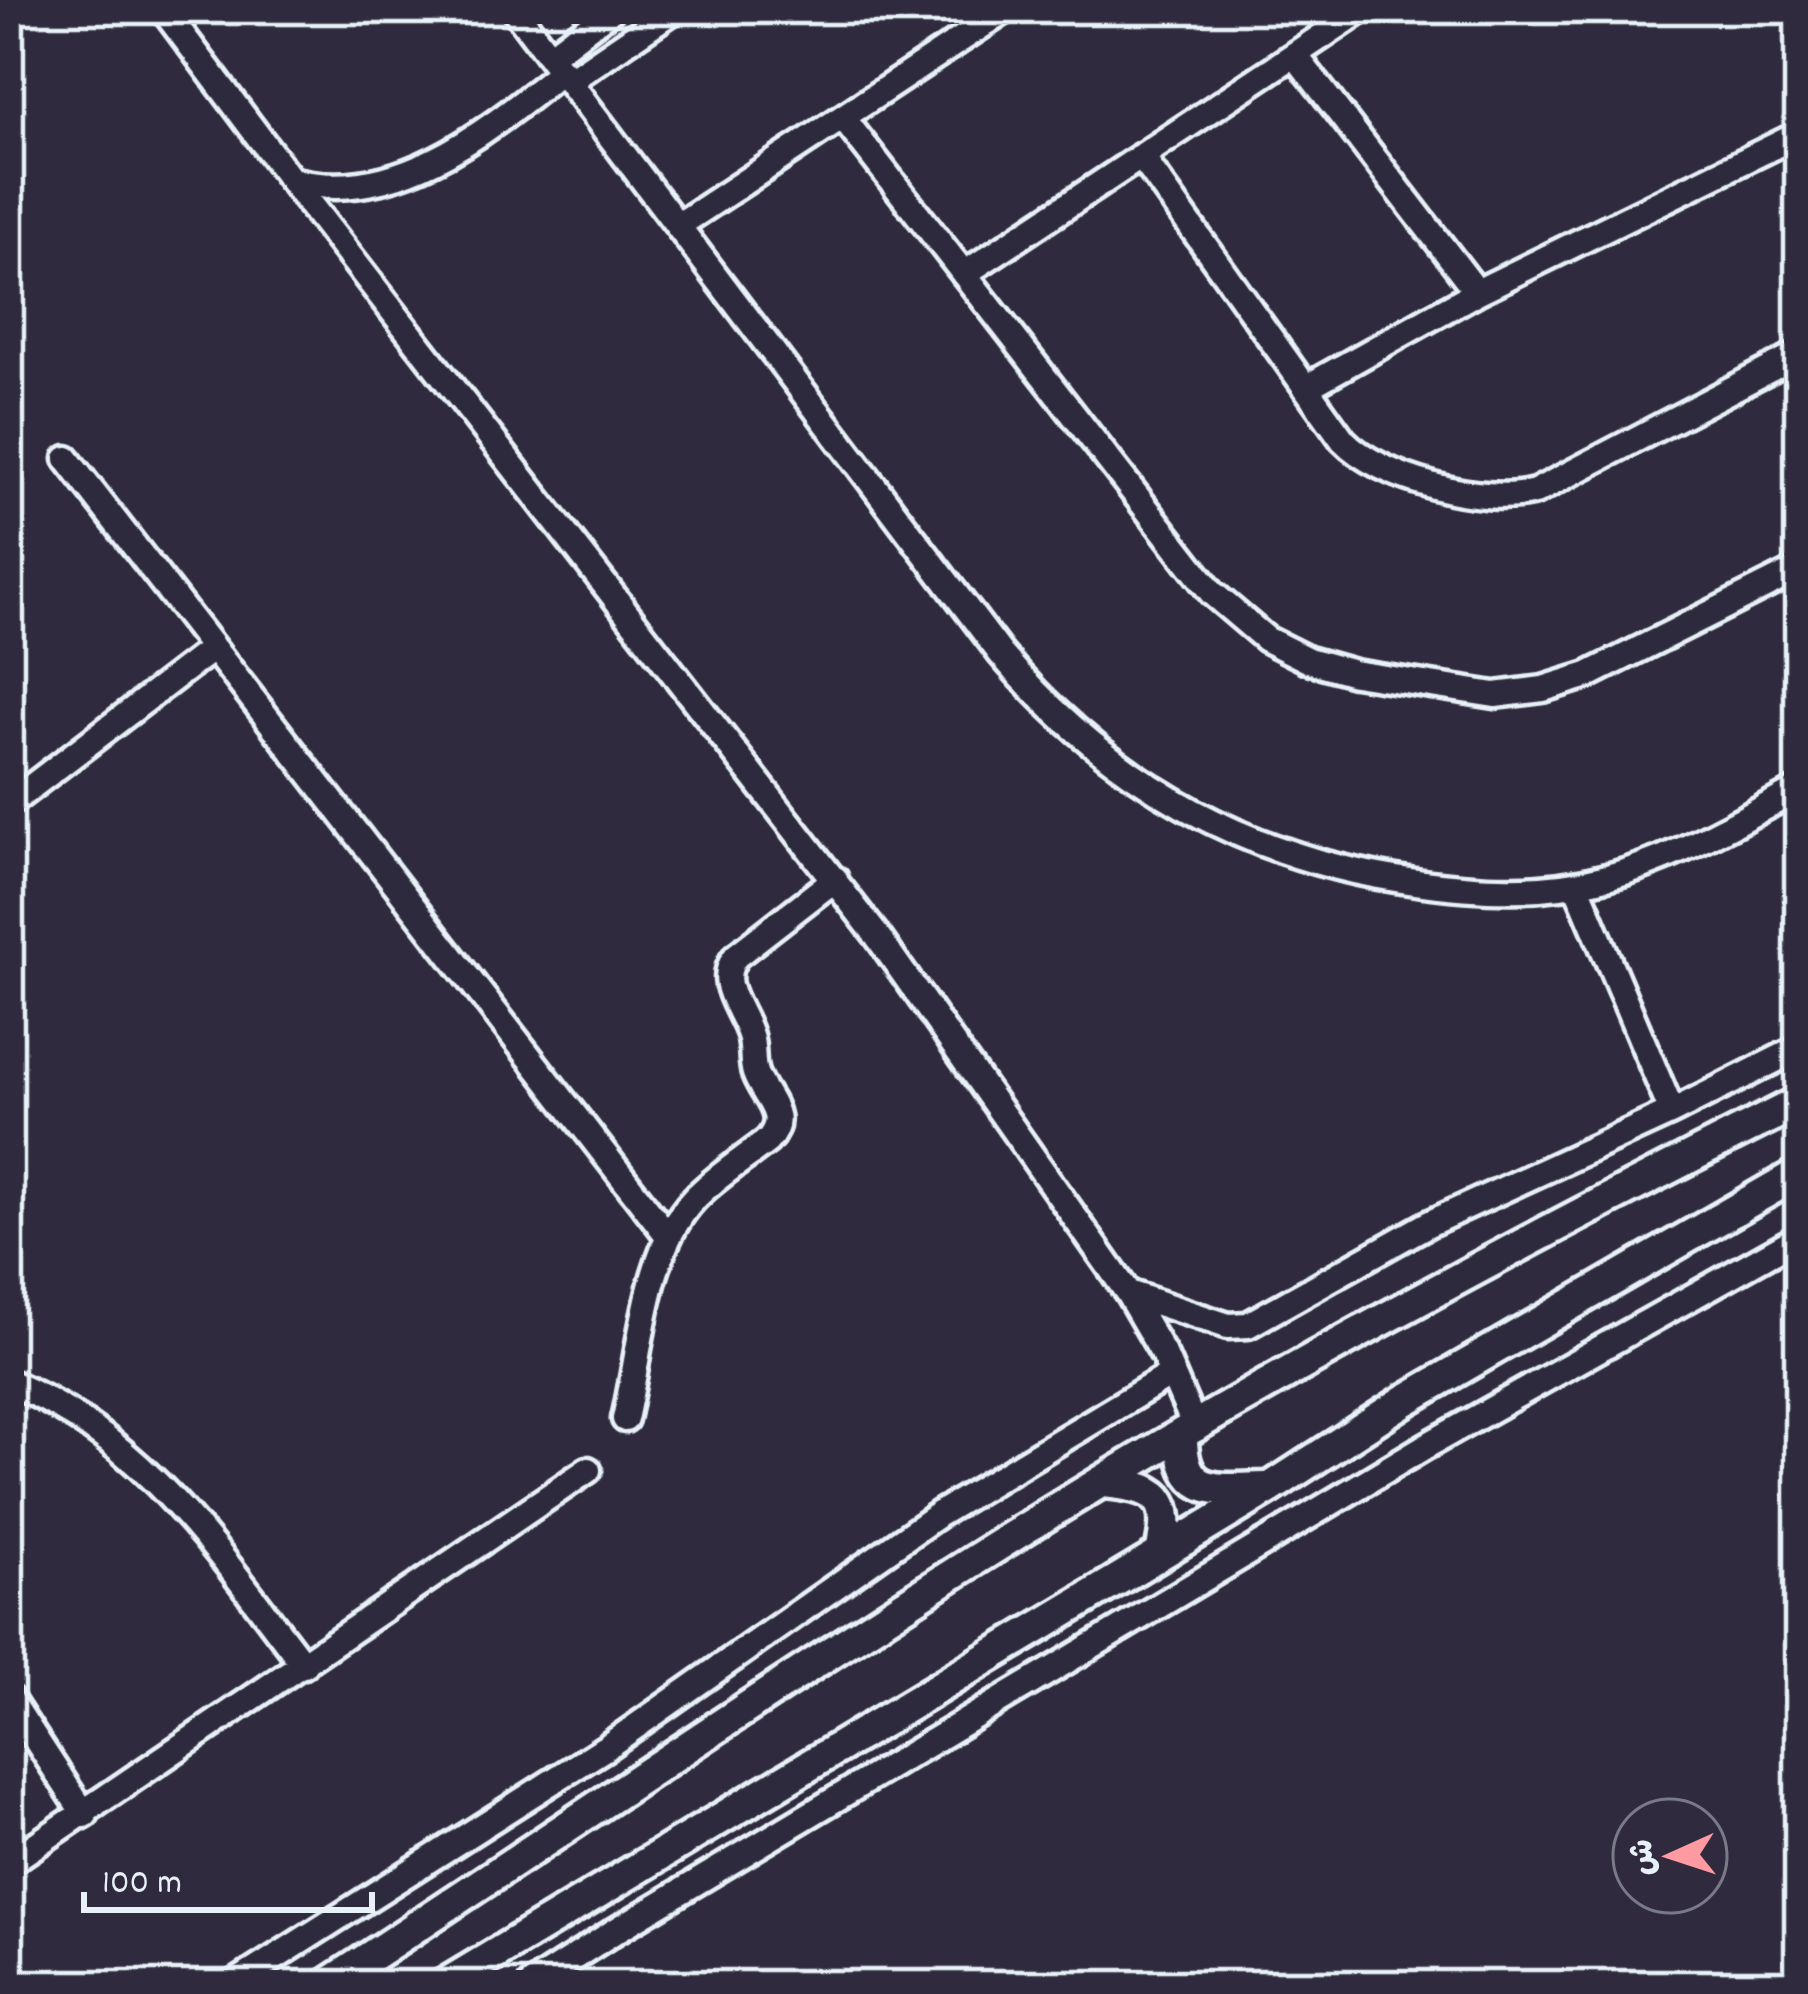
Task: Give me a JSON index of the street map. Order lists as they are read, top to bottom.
{
  "scale_bar": "100 m",
  "north": "left"
}
